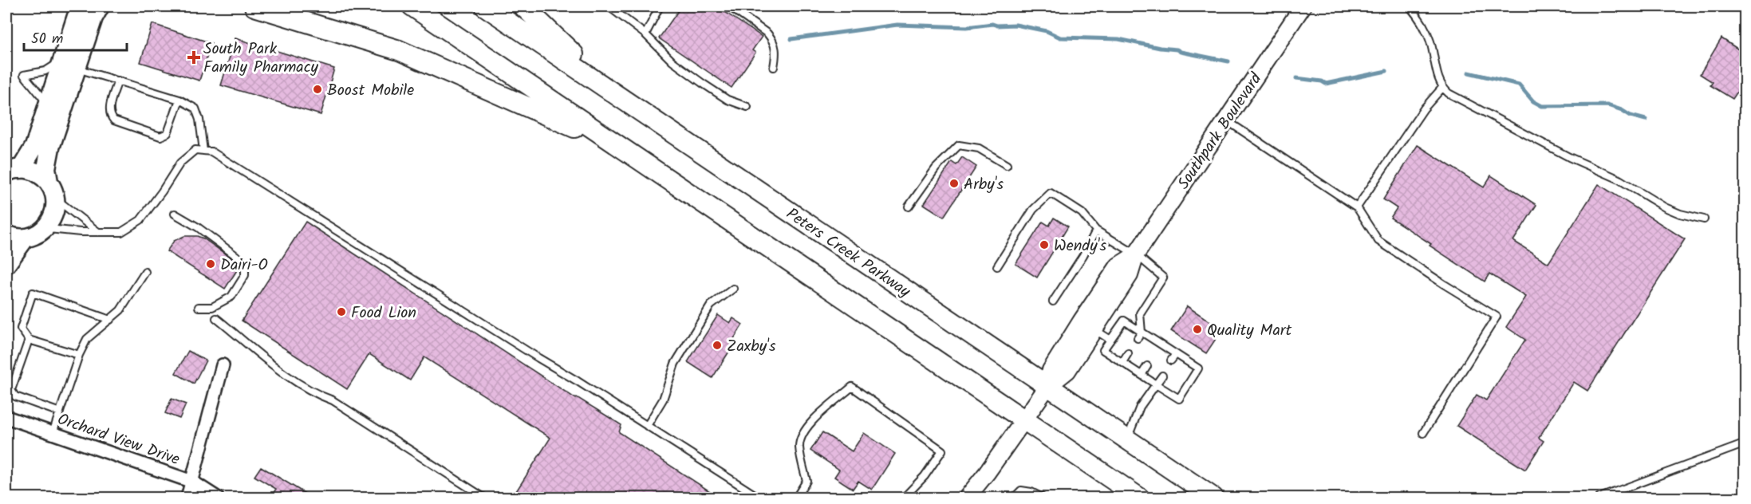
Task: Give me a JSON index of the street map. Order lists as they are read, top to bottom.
{
  "streets": {
    "main road": ["Peters Creek Parkway"],
    "street": ["Southpark Boulevard", "Orchard View Drive"]
  },
  "crossings": [
    ["Southpark Boulevard", "Peters Creek Parkway"]
  ],
  "places": {
    "health": ["South Park Family Pharmacy"],
    "other": [
      "Boost Mobile",
      "Arby's",
      "Wendy's",
      "Dairi-O",
      "Food Lion",
      "Quality Mart",
      "Zaxby's"
    ]
  },
  "scale_bar": "50 m"
}
